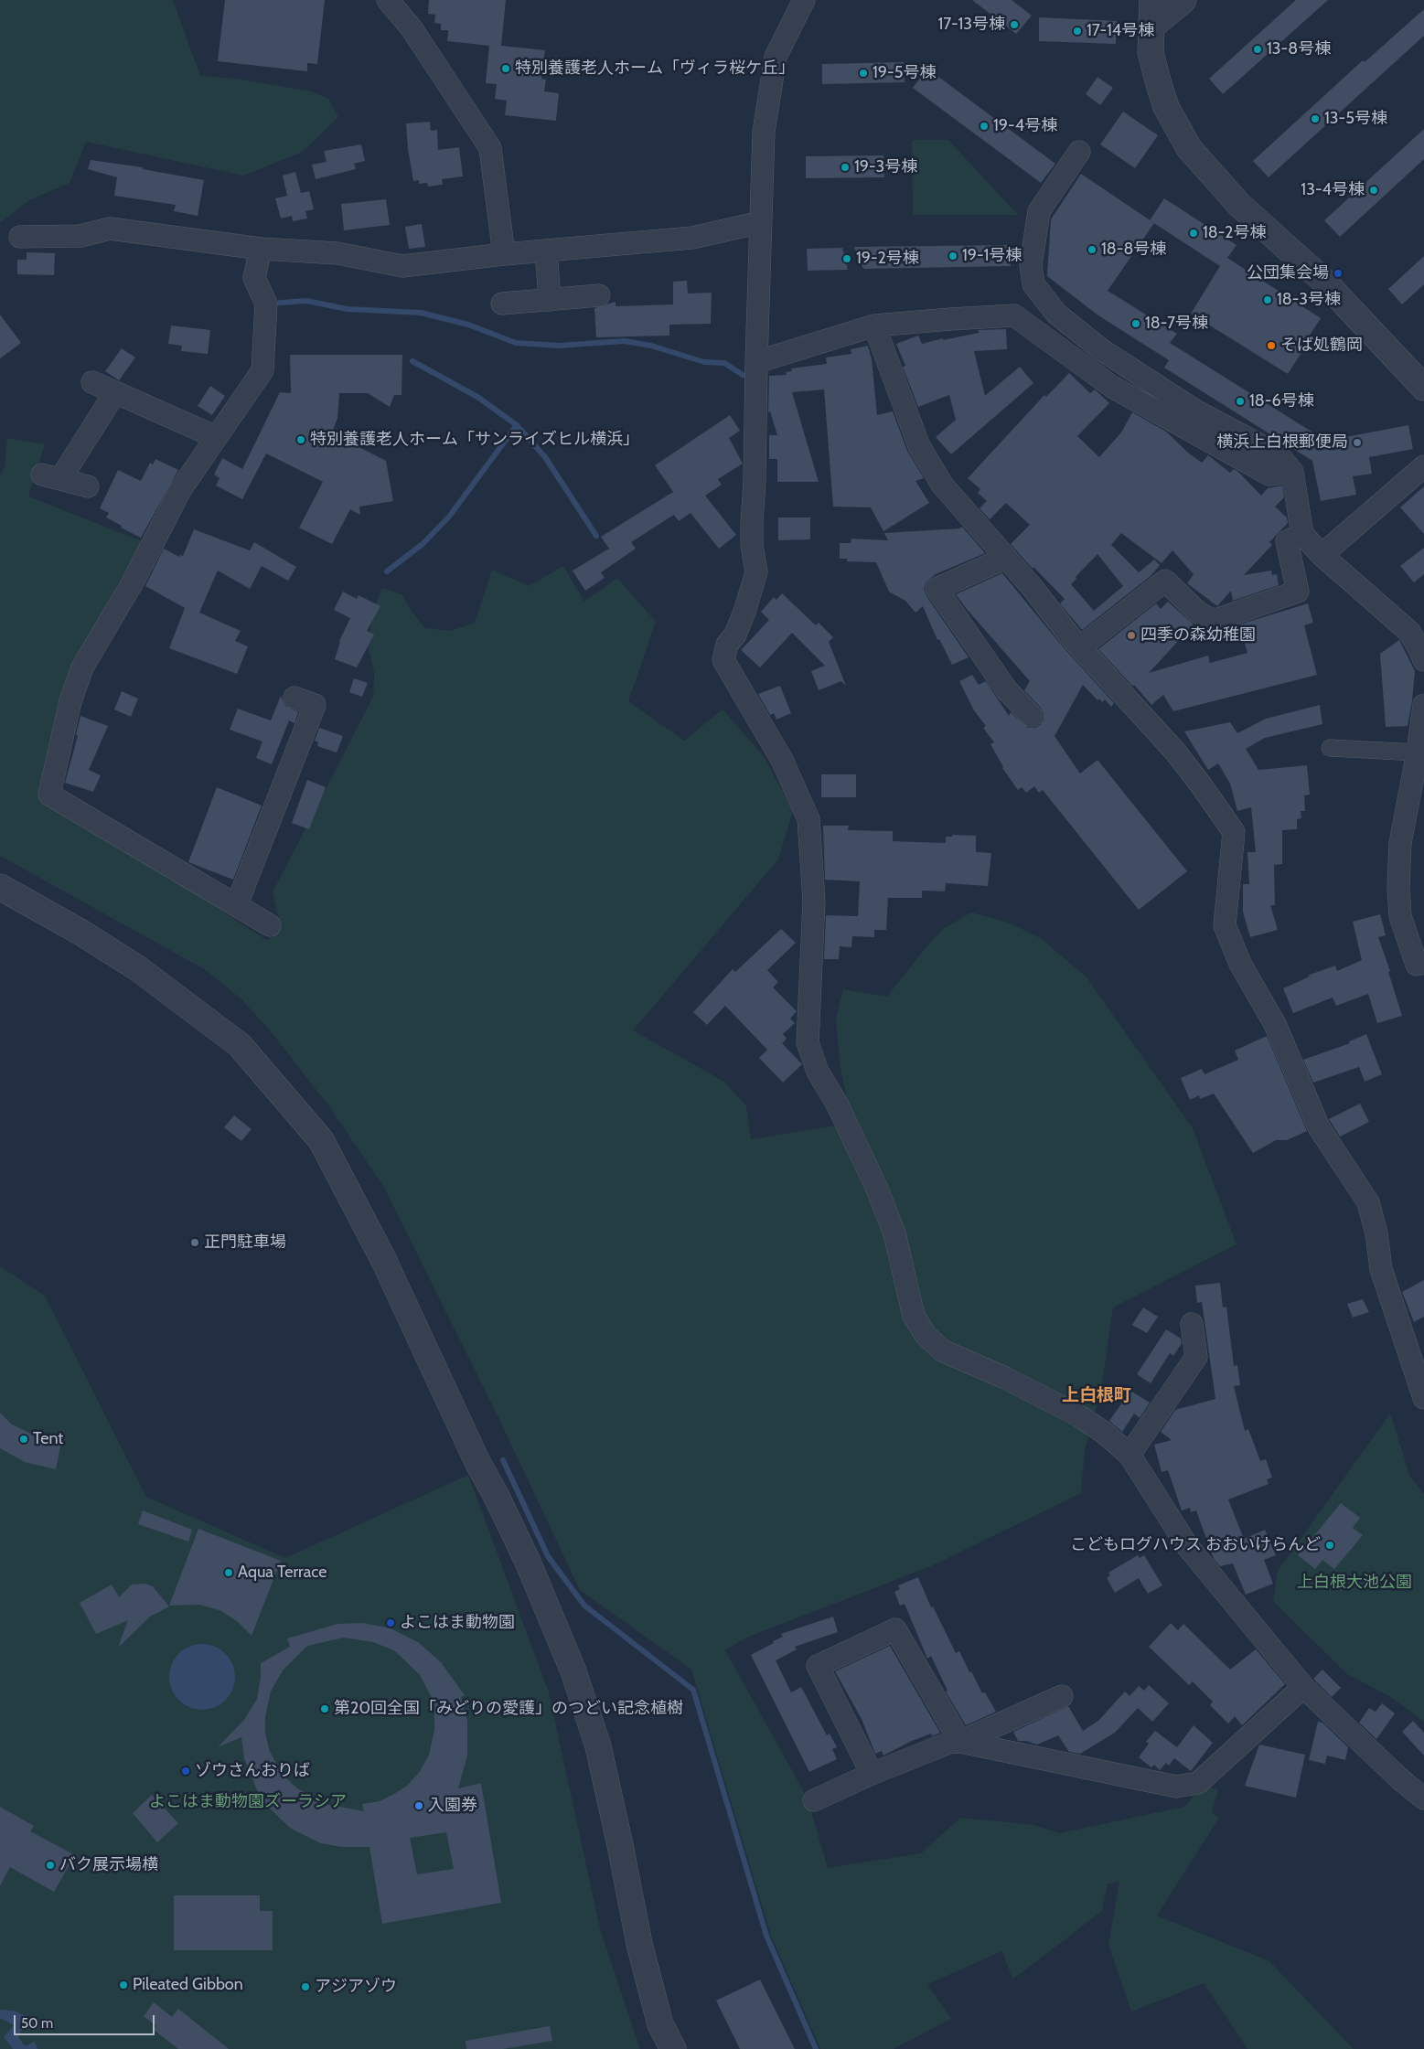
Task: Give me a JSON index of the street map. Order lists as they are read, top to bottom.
{
  "districts": ["上白根町"],
  "parks": ["上白根大池公園", "よこはま動物園ズーラシア"],
  "places": [
    "17-13号棟",
    "17-14号棟",
    "13-8号棟",
    "特別養護老人ホーム「ヴィラ桜ケ丘」",
    "19-5号棟",
    "13-5号棟",
    "19-4号棟",
    "19-3号棟",
    "13-4号棟",
    "18-2号棟",
    "18-8号棟",
    "19-1号棟",
    "19-2号棟",
    "公団集会場",
    "18-3号棟",
    "18-7号棟",
    "そば処鶴岡",
    "18-6号棟",
    "特別養護老人ホーム「サンライズヒル横浜」",
    "横浜上白根郵便局",
    "四季の森幼稚園",
    "正門駐車場",
    "Tent",
    "こどもログハウス おおいけらんど",
    "Aqua Terrace",
    "よこはま動物園",
    "第20回全国「みどりの愛護」のつどい記念植樹",
    "ゾウさんおりば",
    "入園券",
    "バク展示場横",
    "Pileated Gibbon",
    "アジアゾウ"
  ],
  "scale_bar": "50 m"
}
